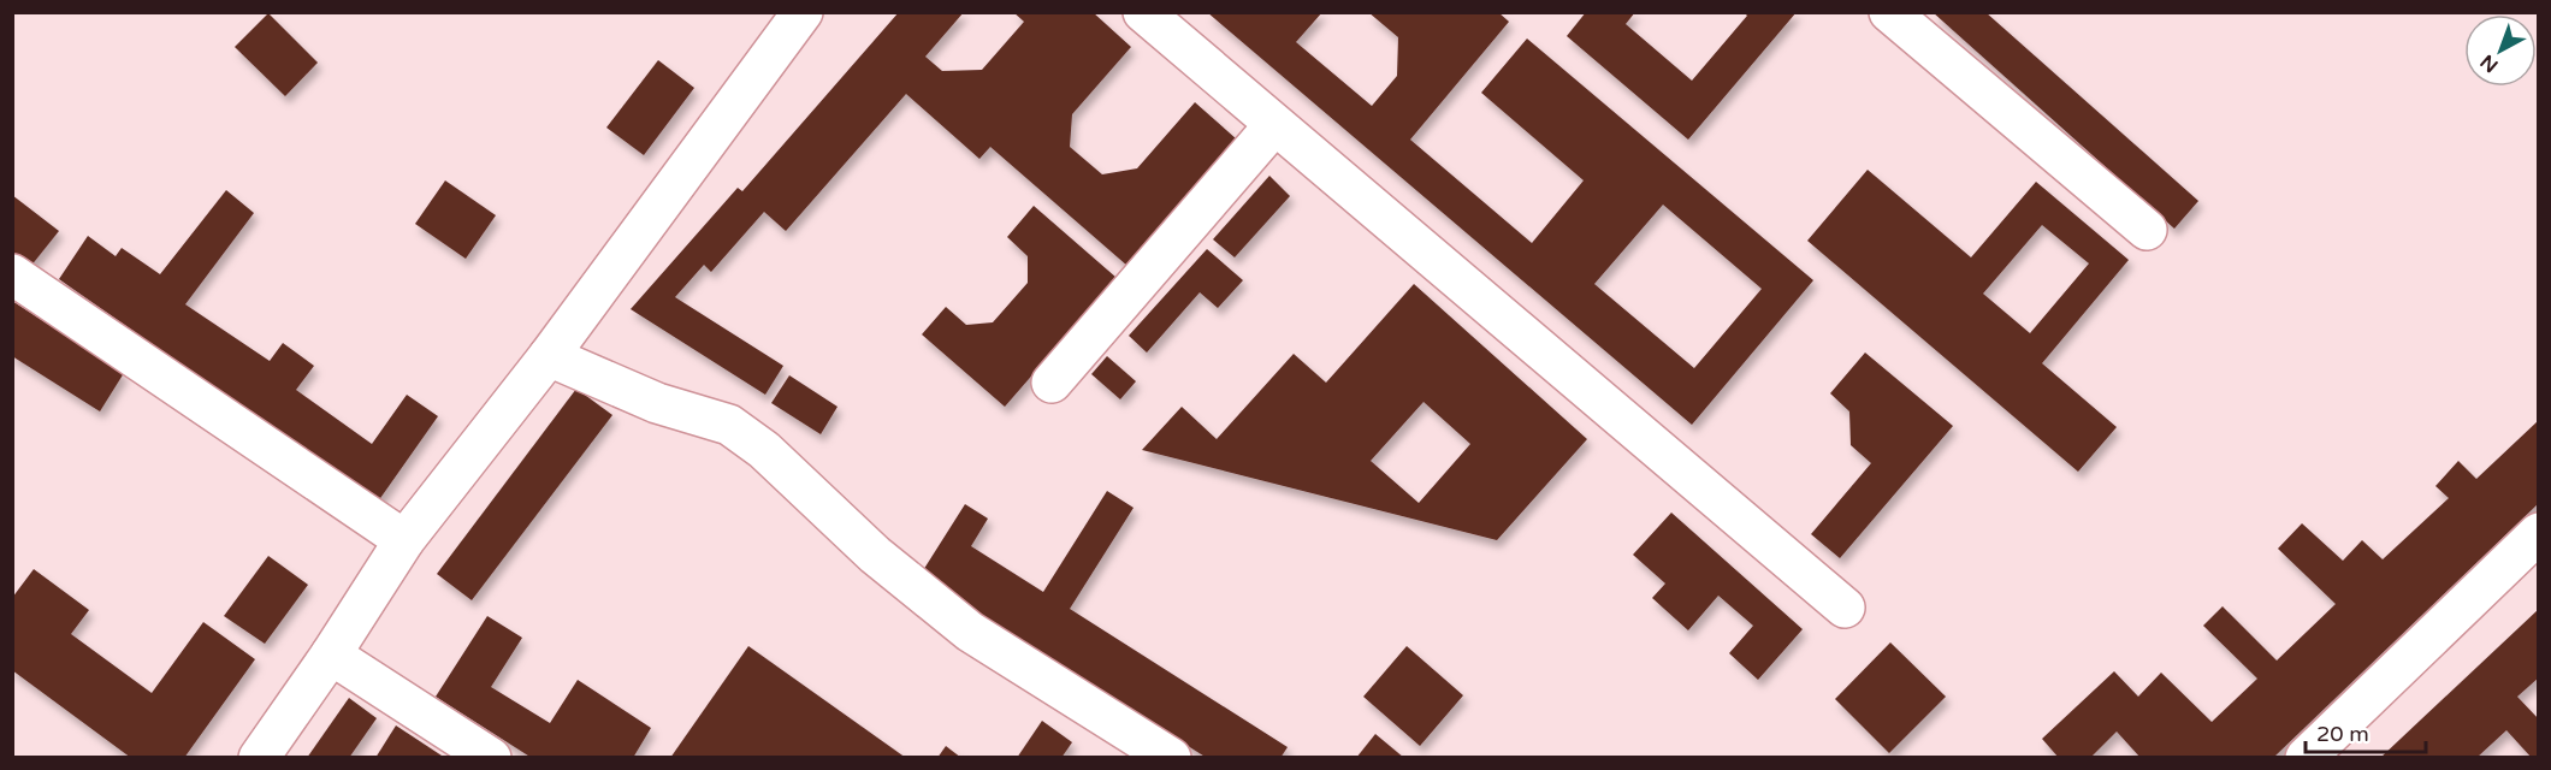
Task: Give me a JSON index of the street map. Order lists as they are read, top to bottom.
{
  "scale_bar": "20 m",
  "north": "bottom left"
}
